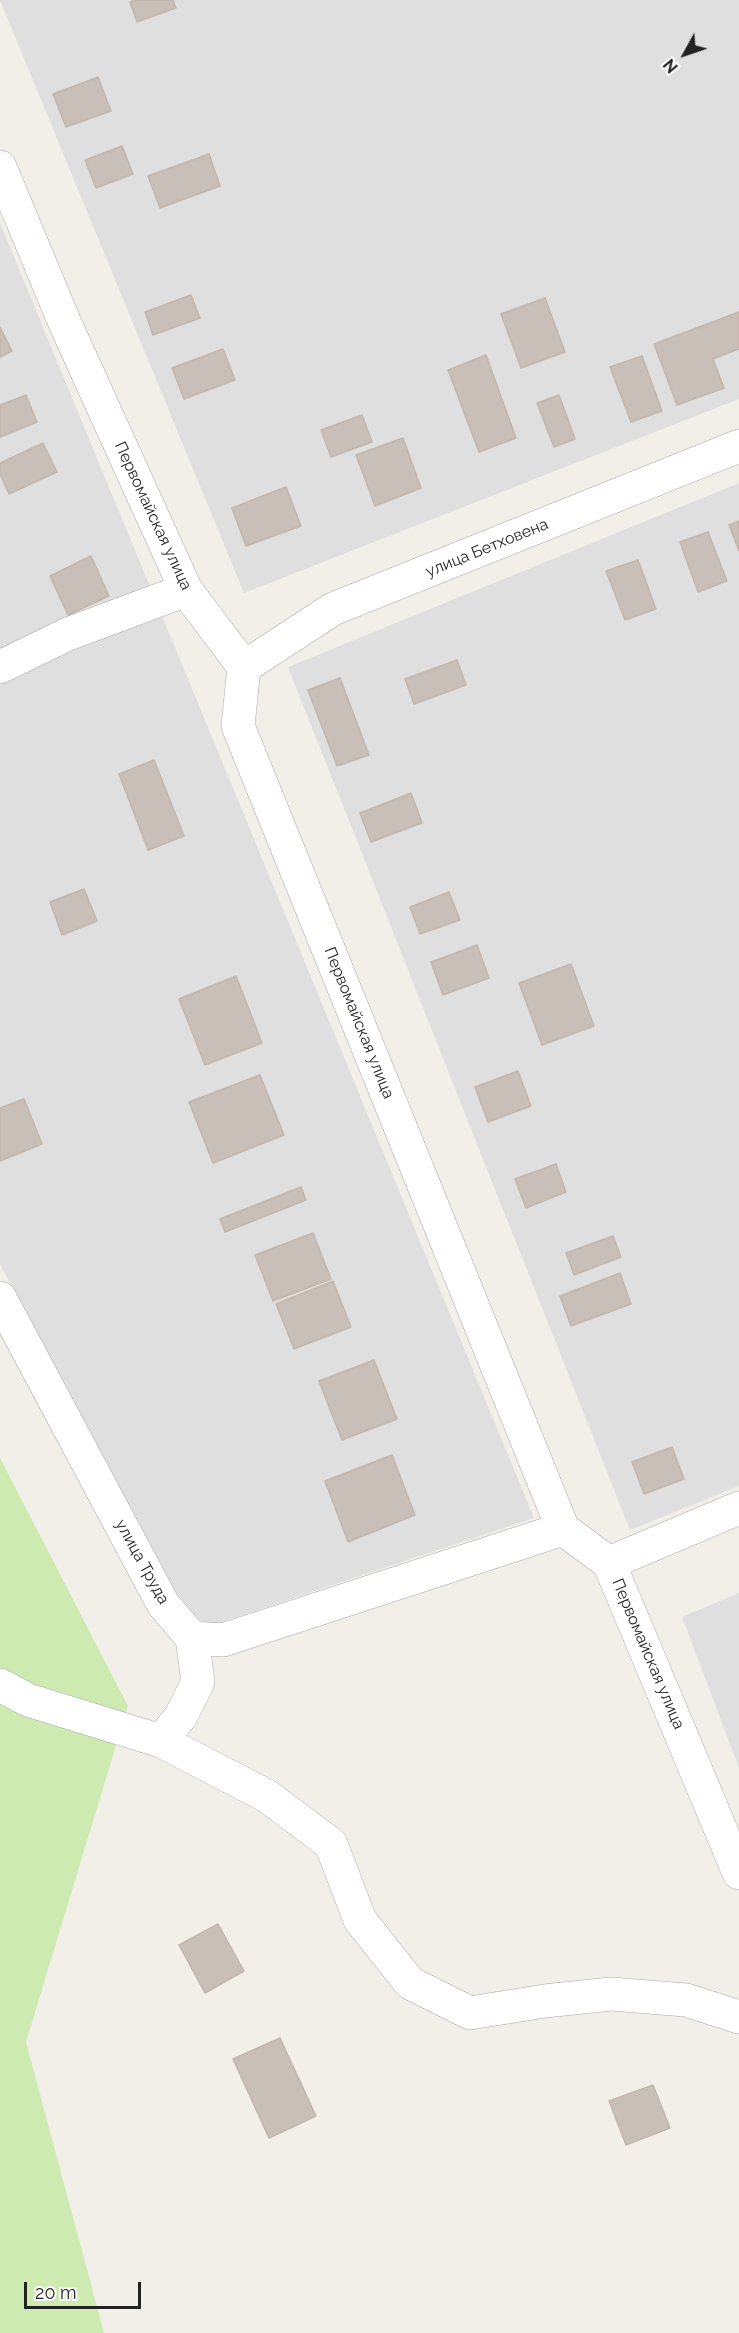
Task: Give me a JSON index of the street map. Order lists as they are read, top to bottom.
{
  "streets": {
    "street": ["Первомайская улица", "улица Бетховена", "улица Труда"]
  },
  "crossings": [
    ["Первомайская улица", "улица Бетховена"]
  ],
  "scale_bar": "20 m",
  "north": "bottom left"
}
